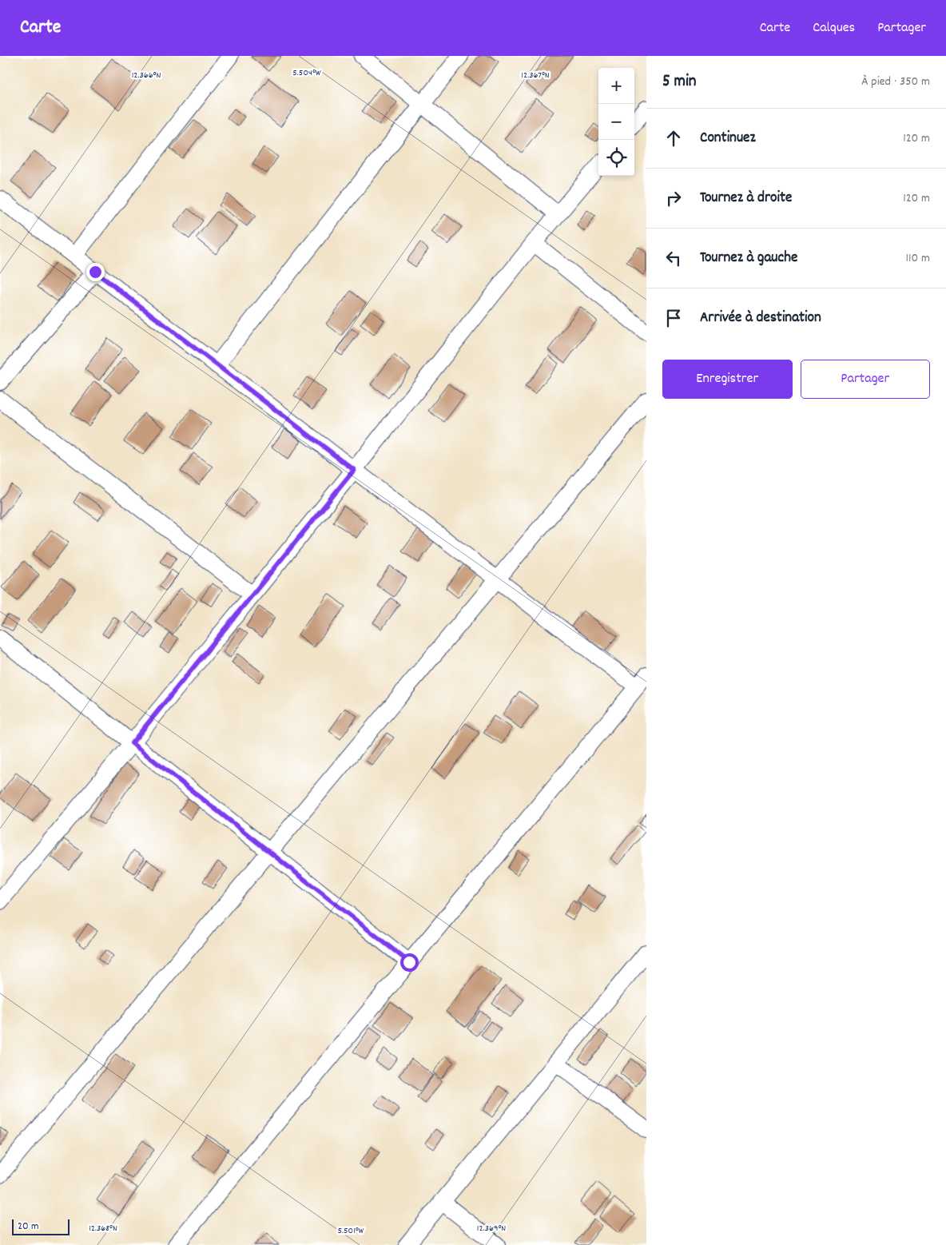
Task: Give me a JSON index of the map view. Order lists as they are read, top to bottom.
{
  "scale_bar": "20 m",
  "page": {
    "header": "Carte",
    "nav": ["Carte", "Calques", "Partager"],
    "heading": ["5 min", "À pied · 350 m"],
    "map_buttons": ["+", "−"],
    "list": [
      ["Continuez", "120 m"],
      ["Tournez à droite", "120 m"],
      ["Tournez à gauche", "110 m"],
      "Arrivée à destination"
    ],
    "buttons": ["Enregistrer", "Partager"],
    "scale": "20 m"
  },
  "coordinates": [
    "5.504°W",
    "12.366°N",
    "12.367°N",
    "12.368°N",
    "12.369°N",
    "5.501°W"
  ]
}
